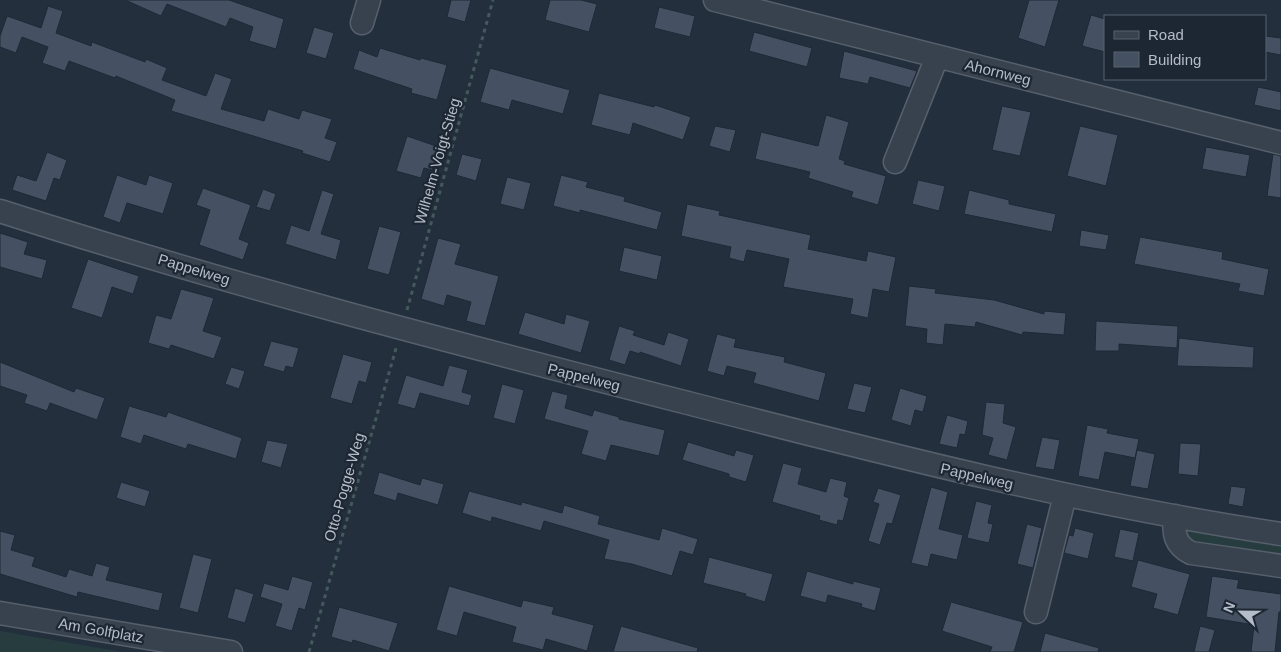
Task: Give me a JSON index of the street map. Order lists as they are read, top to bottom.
{
  "streets": {
    "street": ["Ahornweg", "Pappelweg", "Am Golfplatz"],
    "path": ["Wilhelm-Voigt-Stieg", "Otto-Pogge-Weg"]
  },
  "crossings": [
    ["Wilhelm-Voigt-Stieg", "Pappelweg"],
    ["Wilhelm-Voigt-Stieg", "Otto-Pogge-Weg"],
    ["Pappelweg", "Otto-Pogge-Weg"]
  ],
  "legend": ["Road", "Building"],
  "north": "left"
}
